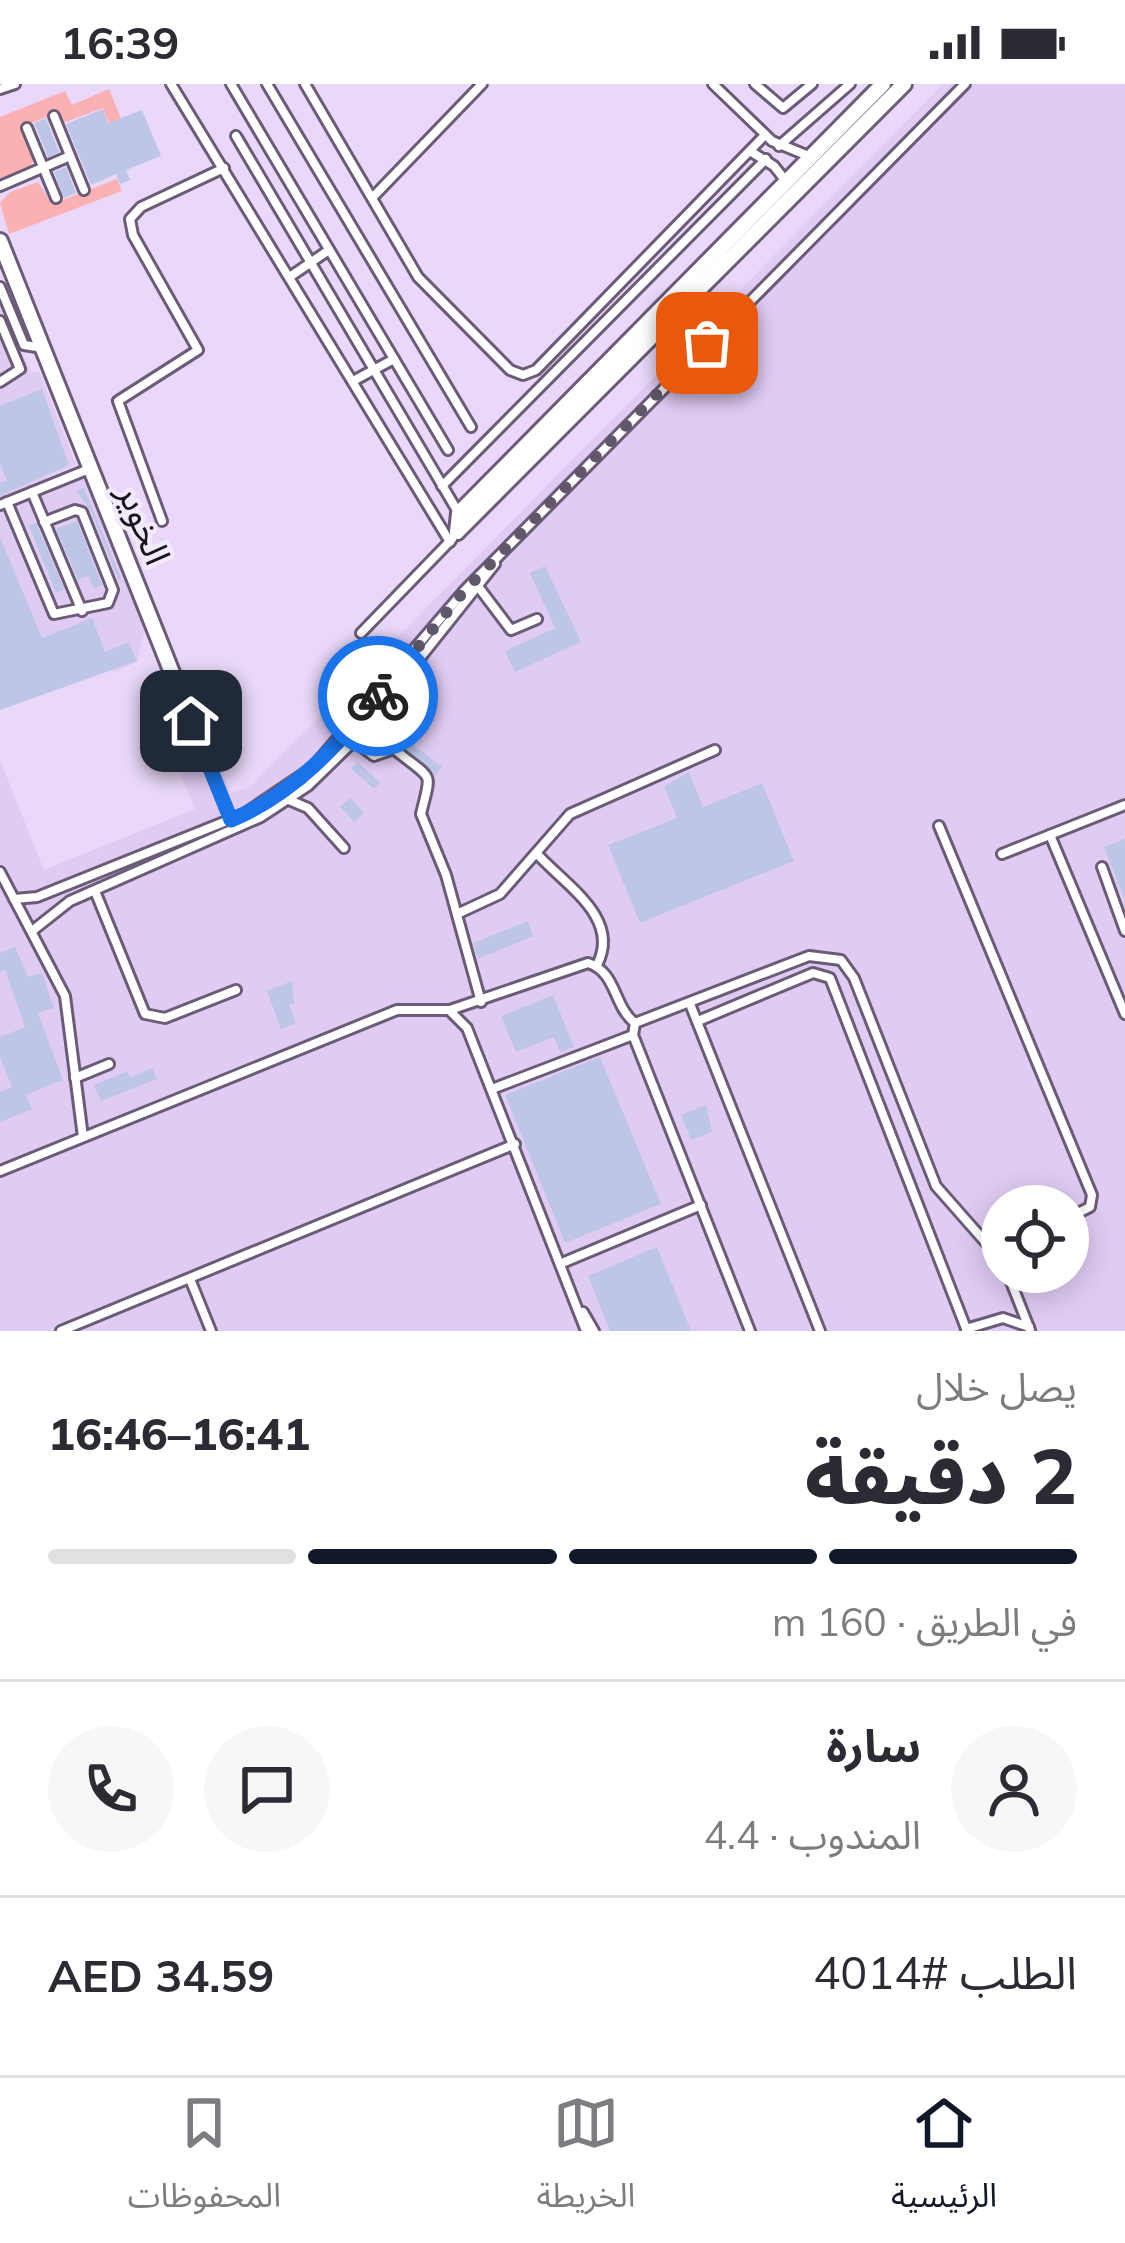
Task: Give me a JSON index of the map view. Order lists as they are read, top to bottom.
{
  "streets": {
    "street": ["الخوير"]
  },
  "page": {
    "status": "16:39",
    "heading": ["2 دقيقة", "يصل خلال", "16:41–16:46"],
    "panel": [
      "سارة",
      "المندوب · 4.4",
      "الطلب #4014",
      "AED 34.59"
    ],
    "bar": "في الطريق · 160 m",
    "tabs": ["الرئيسية", "الخريطة", "المحفوظات"]
  }
}
